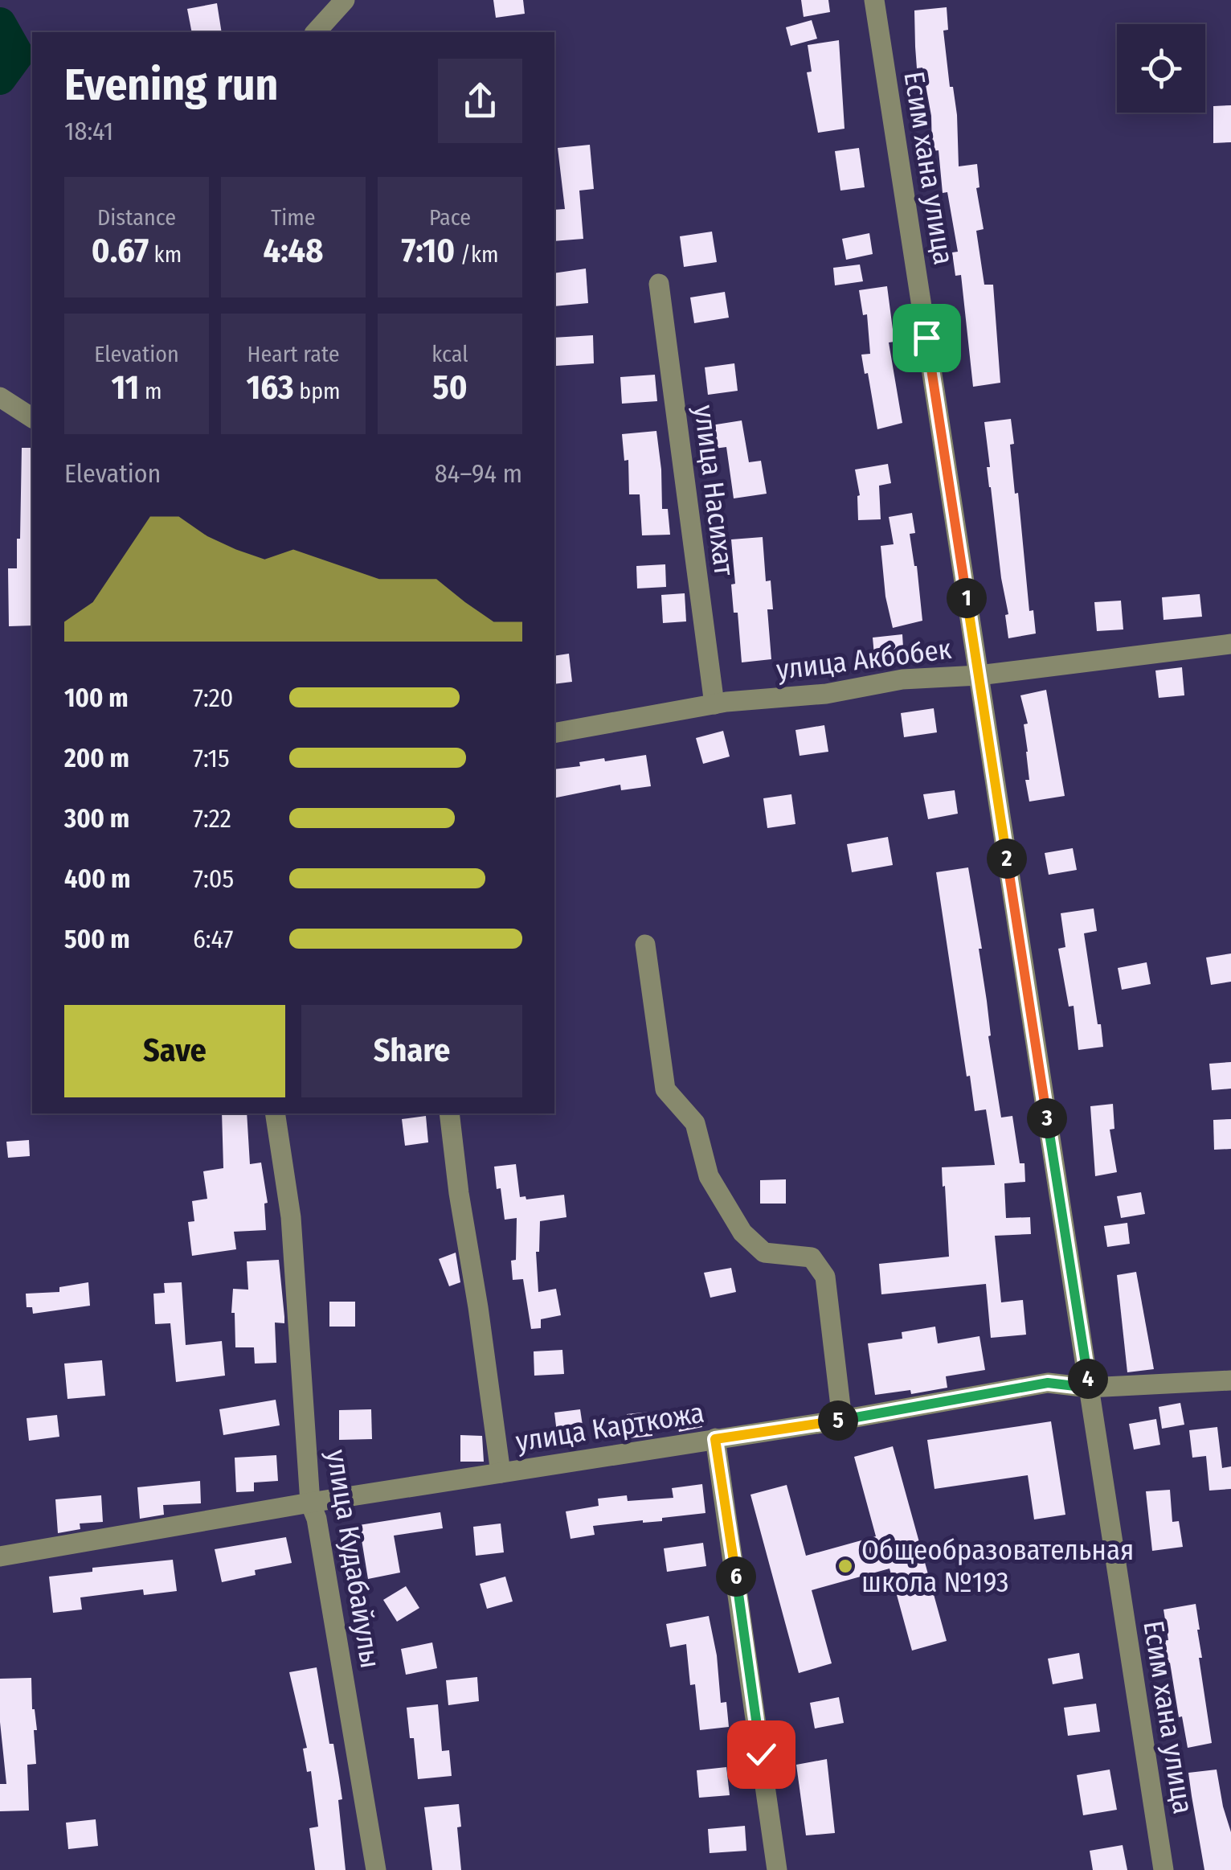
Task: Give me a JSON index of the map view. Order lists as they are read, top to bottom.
{
  "streets": {
    "street": [
      "Есим хана улица",
      "улица Насихат",
      "улица Акбобек",
      "улица Карткожа",
      "улица Кудабайулы"
    ]
  },
  "crossings": [
    ["Есим хана улица", "улица Акбобек"],
    ["Есим хана улица", "улица Карткожа"],
    ["улица Насихат", "улица Акбобек"],
    ["улица Карткожа", "улица Кудабайулы"]
  ],
  "places": ["Общеобразовательная школа №193"],
  "page": {
    "heading": ["Evening run", "18:41"],
    "stats": [
      ["Distance", "0.67 km"],
      ["Time", "4:48"],
      ["Pace", "7:10 /km"],
      ["Elevation", "11 m"],
      ["Heart rate", "163 bpm"],
      ["kcal", "50"]
    ],
    "chart": ["Elevation", "84–94 m"],
    "pins": [
      "1",
      "2",
      "3",
      "4",
      "5",
      "6"
    ],
    "list": [
      {
        "name": "100 m",
        "note": "7:20"
      },
      {
        "name": "200 m",
        "note": "7:15"
      },
      {
        "name": "300 m",
        "note": "7:22"
      },
      {
        "name": "400 m",
        "note": "7:05"
      },
      {
        "name": "500 m",
        "note": "6:47"
      }
    ],
    "buttons": ["Save", "Share"]
  }
}
